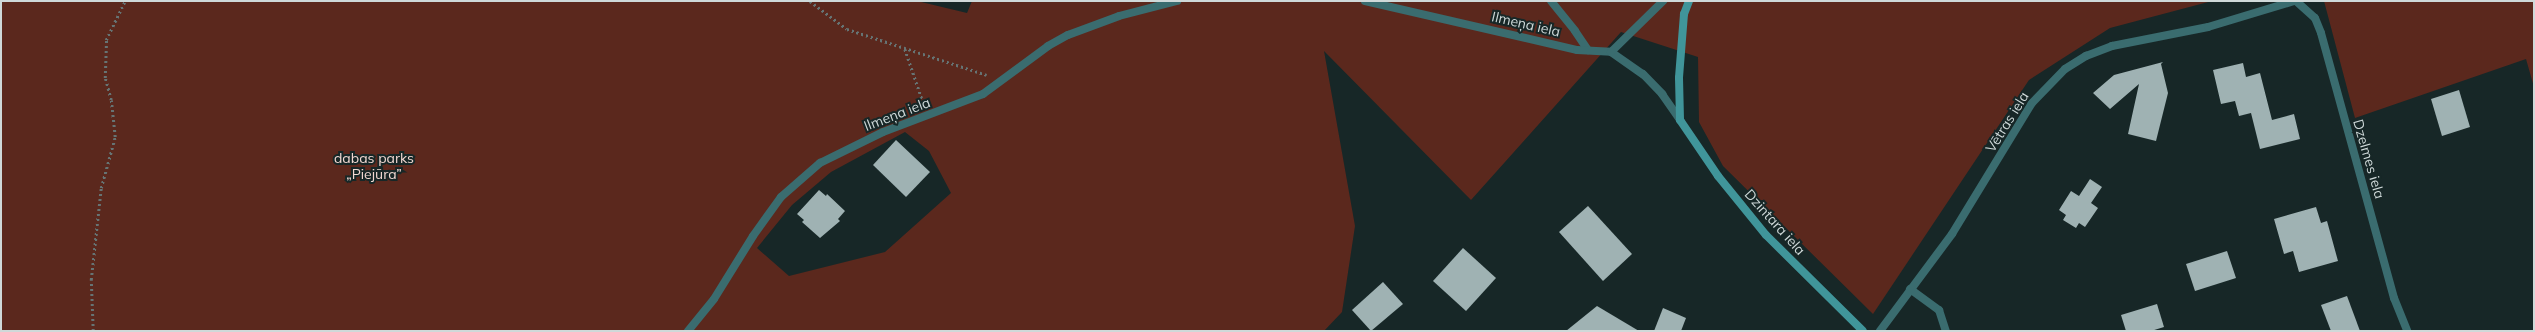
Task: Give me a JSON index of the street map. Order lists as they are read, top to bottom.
{
  "streets": {
    "street": [
      "Ilmeņa iela",
      "Vētras iela",
      "Dzelmes iela",
      "Dzintara iela"
    ]
  },
  "crossings": [
    ["Ilmeņa iela", "Dzintara iela"],
    ["Vētras iela", "Dzelmes iela"]
  ],
  "parks": ["dabas parks „Piejūra”"]
}
